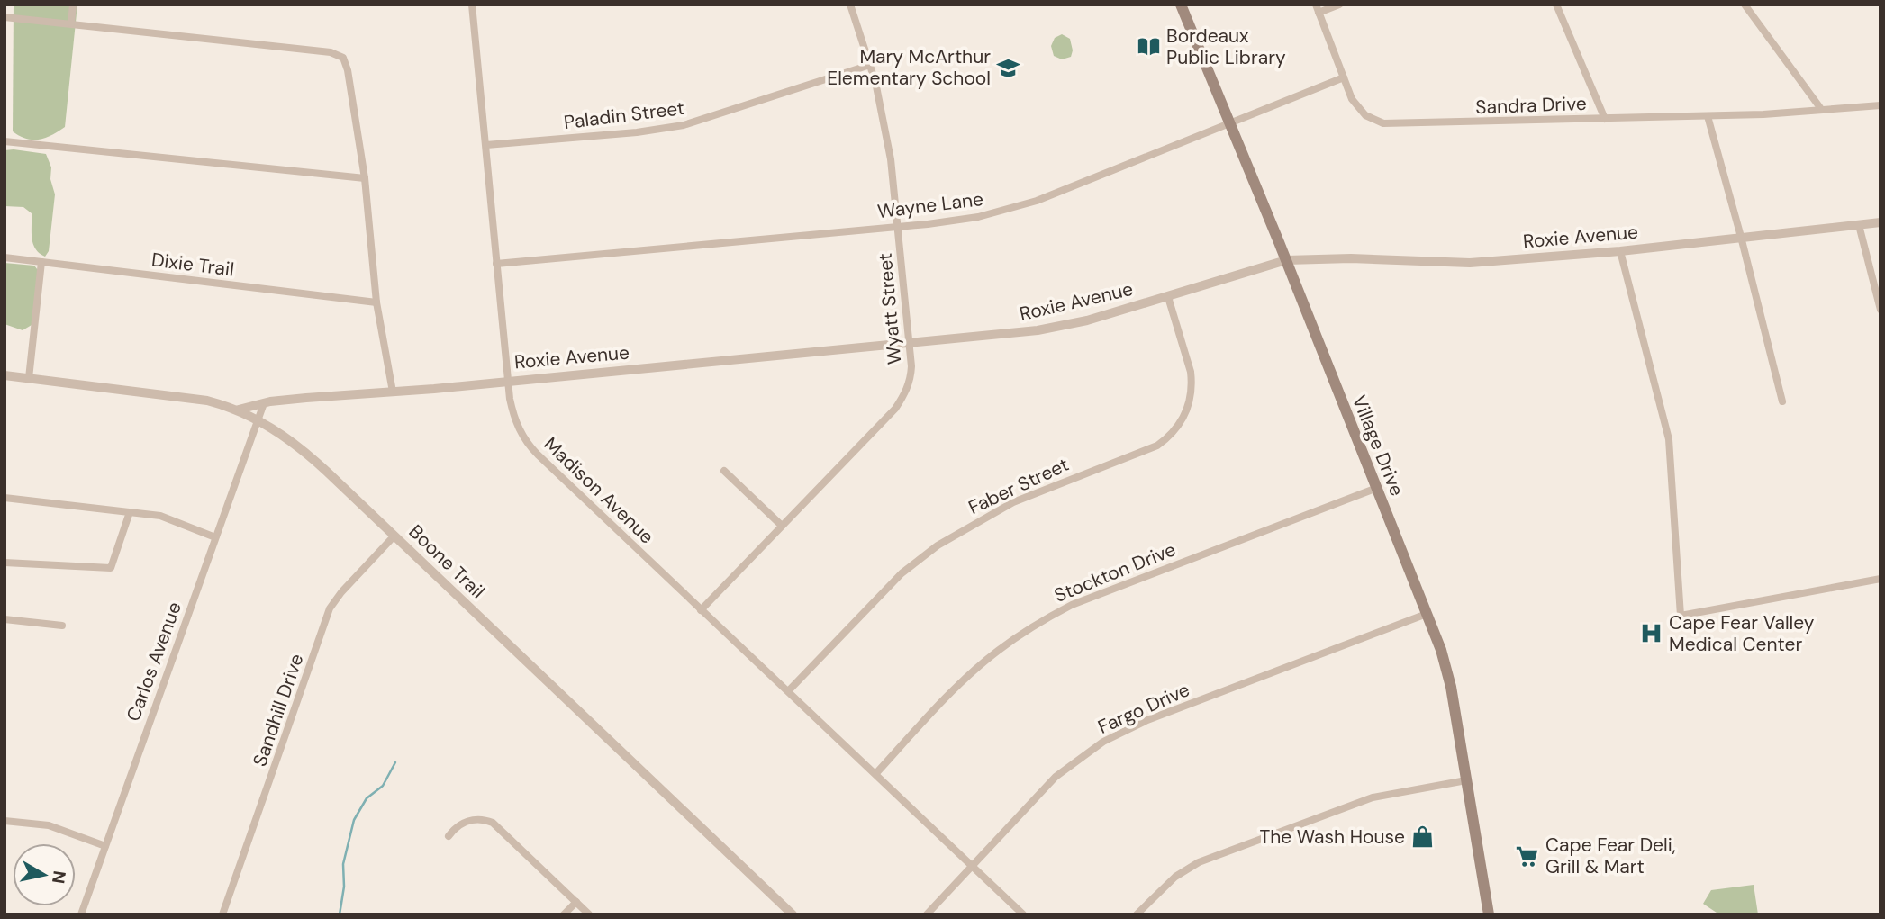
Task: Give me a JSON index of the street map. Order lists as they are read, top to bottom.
{
  "streets": {
    "main road": ["Village Drive"],
    "street": [
      "Sandra Drive",
      "Paladin Street",
      "Wayne Lane",
      "Roxie Avenue",
      "Dixie Trail",
      "Wyatt Street",
      "Faber Street",
      "Madison Avenue",
      "Boone Trail",
      "Stockton Drive",
      "Carlos Avenue",
      "Fargo Drive",
      "Sandhill Drive"
    ]
  },
  "crossings": [
    ["Sandra Drive", "Wayne Lane"],
    ["Paladin Street", "Wyatt Street"],
    ["Paladin Street", "Madison Avenue"],
    ["Wayne Lane", "Wyatt Street"],
    ["Wayne Lane", "Village Drive"],
    ["Wayne Lane", "Madison Avenue"],
    ["Roxie Avenue", "Wyatt Street"],
    ["Roxie Avenue", "Village Drive"],
    ["Roxie Avenue", "Faber Street"],
    ["Roxie Avenue", "Madison Avenue"],
    ["Roxie Avenue", "Boone Trail"],
    ["Roxie Avenue", "Carlos Avenue"],
    ["Wyatt Street", "Madison Avenue"],
    ["Village Drive", "Stockton Drive"],
    ["Village Drive", "Fargo Drive"],
    ["Faber Street", "Madison Avenue"],
    ["Madison Avenue", "Stockton Drive"],
    ["Madison Avenue", "Fargo Drive"],
    ["Boone Trail", "Carlos Avenue"],
    ["Boone Trail", "Sandhill Drive"]
  ],
  "places": {
    "library": ["Bordeaux Public Library"],
    "school or university": ["Mary McArthur Elementary School"],
    "hospital": ["Cape Fear Valley Medical Center"],
    "shop": ["The Wash House"],
    "supermarket": ["Cape Fear Deli, Grill & Mart"]
  },
  "north": "right"
}
